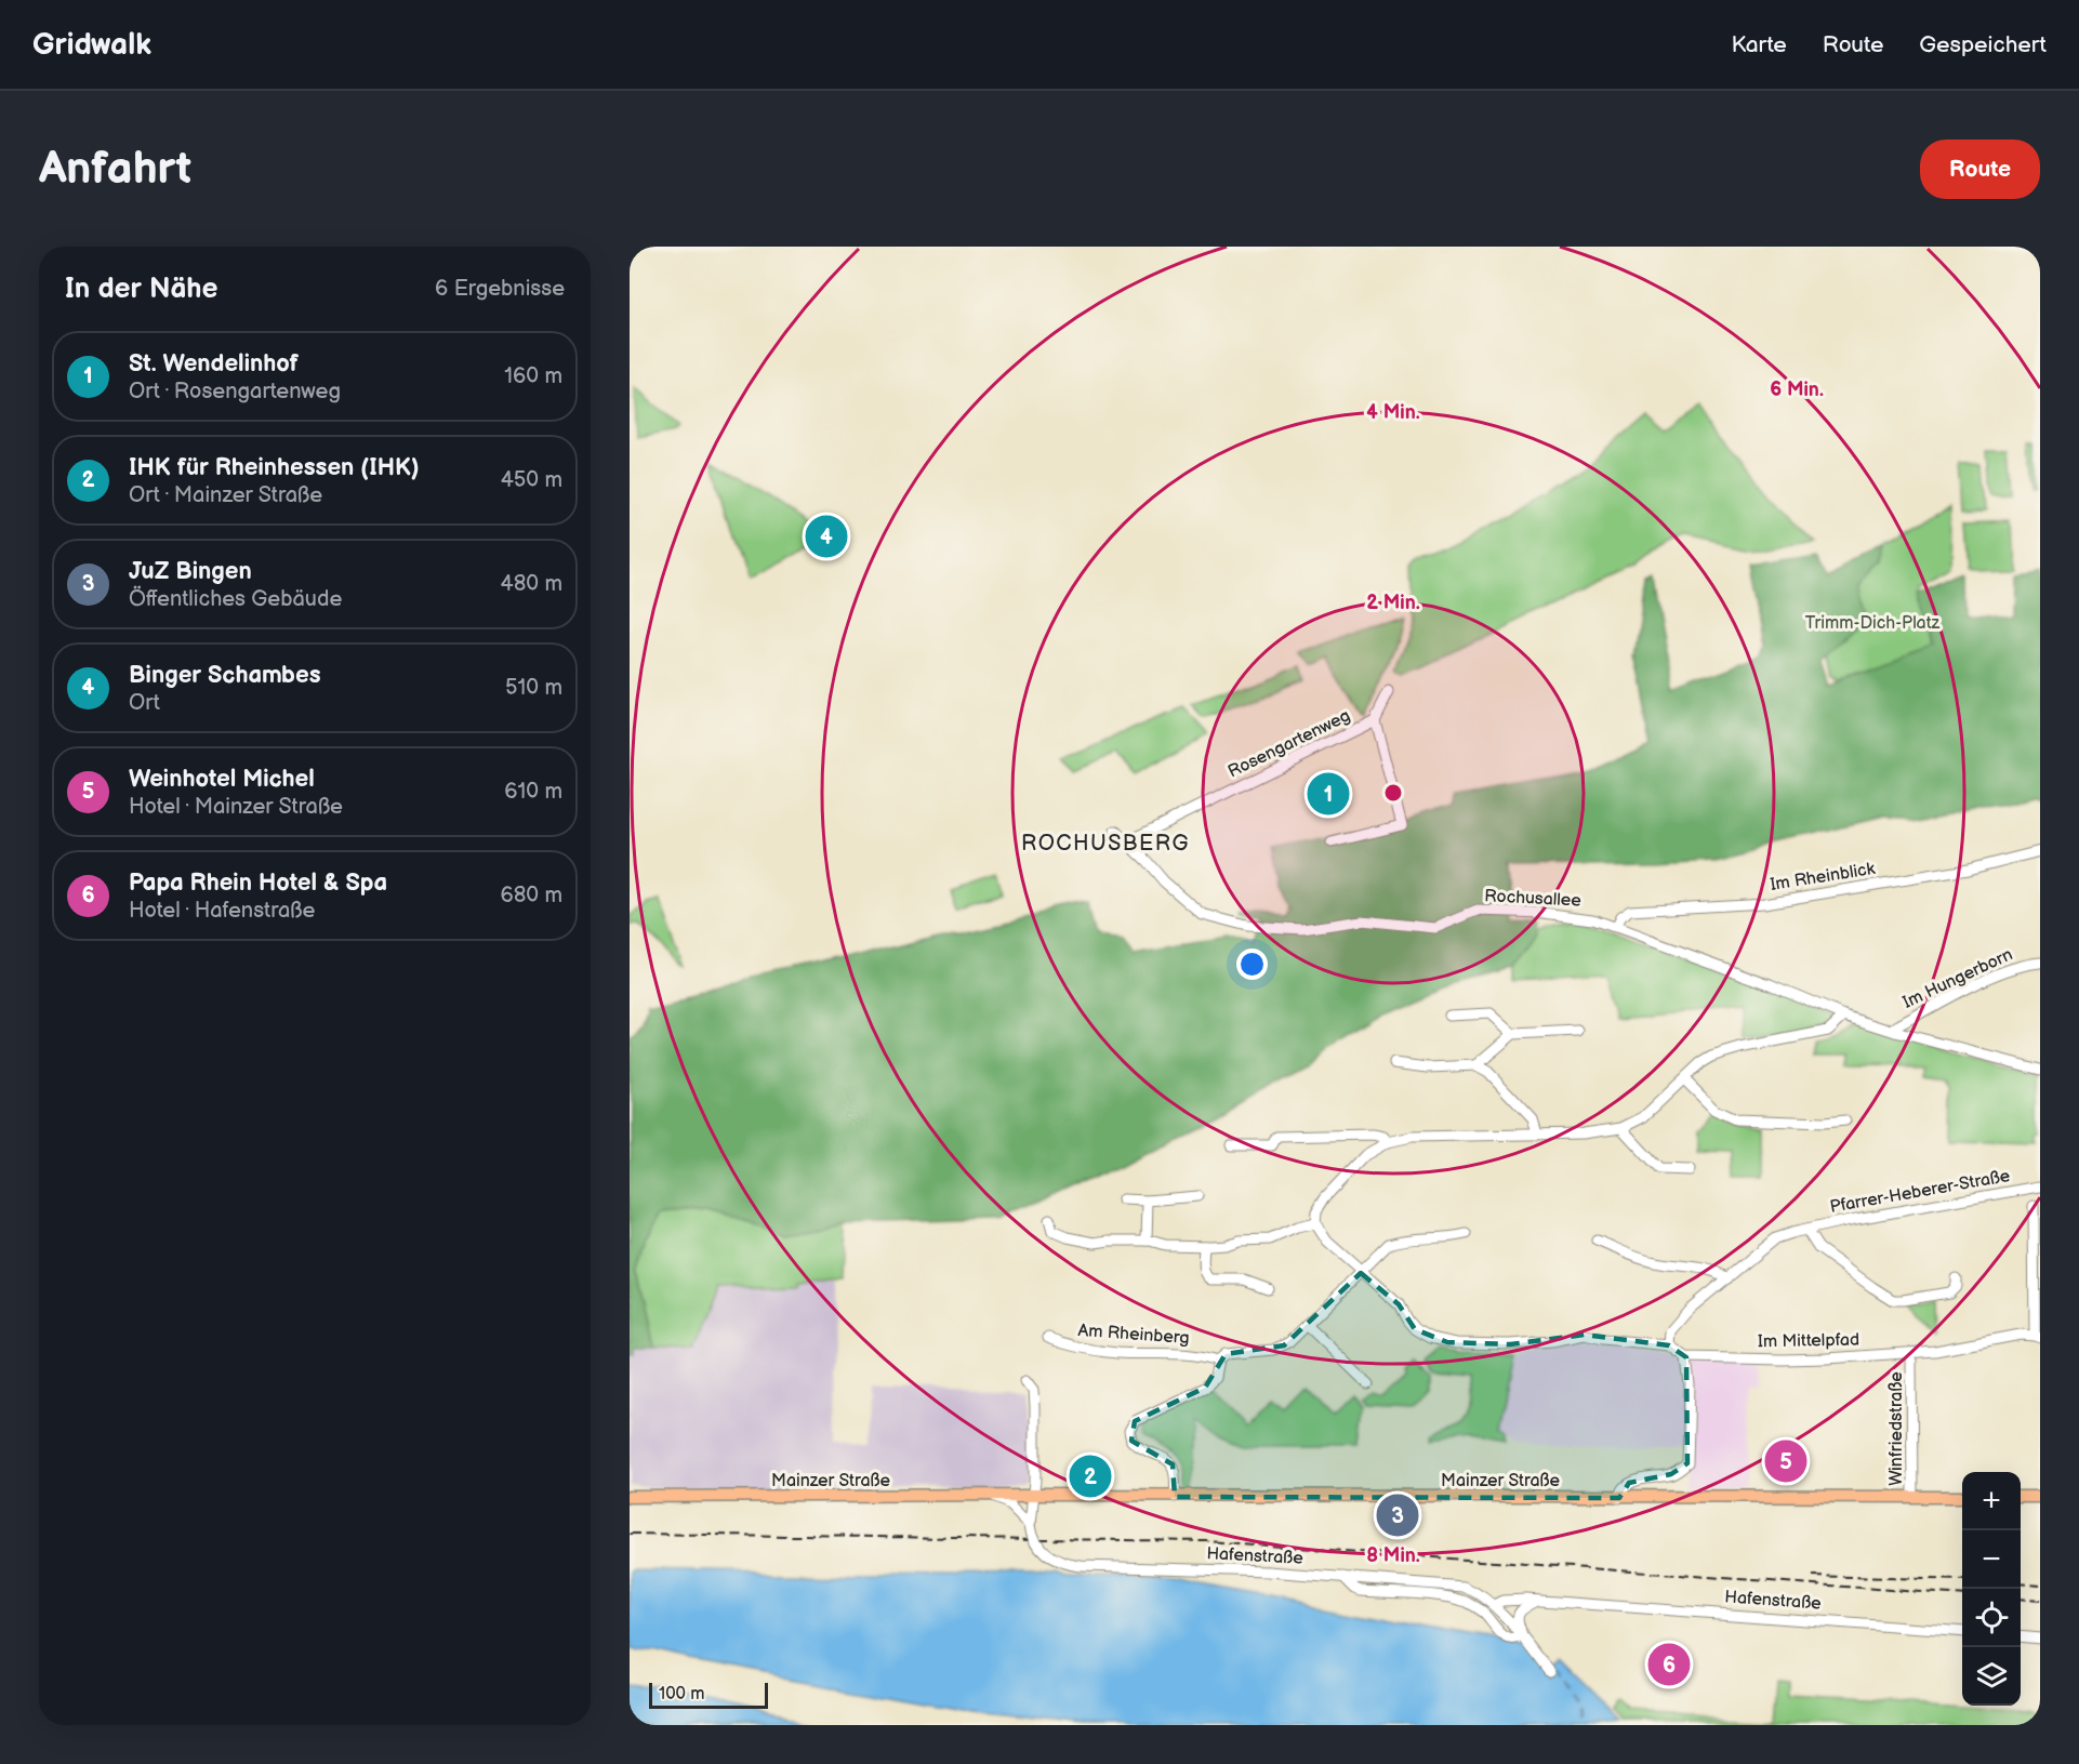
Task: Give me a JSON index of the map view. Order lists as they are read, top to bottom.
{
  "streets": {
    "main road": ["Mainzer Straße"],
    "street": [
      "Rosengartenweg",
      "Im Rheinblick",
      "Rochusallee",
      "Im Hungerborn",
      "Pfarrer-Heberer-Straße",
      "Am Rheinberg",
      "Im Mittelpfad",
      "Winfriedstraße",
      "Hafenstraße"
    ]
  },
  "crossings": [
    ["Rosengartenweg", "Rochusallee"],
    ["Im Rheinblick", "Rochusallee"],
    ["Rochusallee", "Im Hungerborn"],
    ["Winfriedstraße", "Mainzer Straße"],
    ["Mainzer Straße", "Hafenstraße"]
  ],
  "districts": ["ROCHUSBERG"],
  "parks": ["Trimm-Dich-Platz"],
  "scale_bar": "100 m",
  "page": {
    "header": "Gridwalk",
    "nav": ["Karte", "Route", "Gespeichert"],
    "buttons": "Route",
    "title": "Anfahrt",
    "heading": ["In der Nähe", "6 Ergebnisse"],
    "list": [
      {
        "mark": "1",
        "name": "St. Wendelinhof",
        "note": "Ort · Rosengartenweg",
        "value": "160 m"
      },
      {
        "mark": "2",
        "name": "IHK für Rheinhessen (IHK)",
        "note": "Ort · Mainzer Straße",
        "value": "450 m"
      },
      {
        "mark": "3",
        "name": "JuZ Bingen",
        "note": "Öffentliches Gebäude",
        "value": "480 m"
      },
      {
        "mark": "4",
        "name": "Binger Schambes",
        "note": "Ort",
        "value": "510 m"
      },
      {
        "mark": "5",
        "name": "Weinhotel Michel",
        "note": "Hotel · Mainzer Straße",
        "value": "610 m"
      },
      {
        "mark": "6",
        "name": "Papa Rhein Hotel & Spa",
        "note": "Hotel · Hafenstraße",
        "value": "680 m"
      }
    ],
    "pins": [
      "4",
      "1",
      "5",
      "2",
      "3",
      "6"
    ],
    "map_buttons": ["+", "−"],
    "scale": "100 m"
  },
  "rings": [
    "6 Min.",
    "4 Min.",
    "2 Min.",
    "8 Min."
  ]
}
